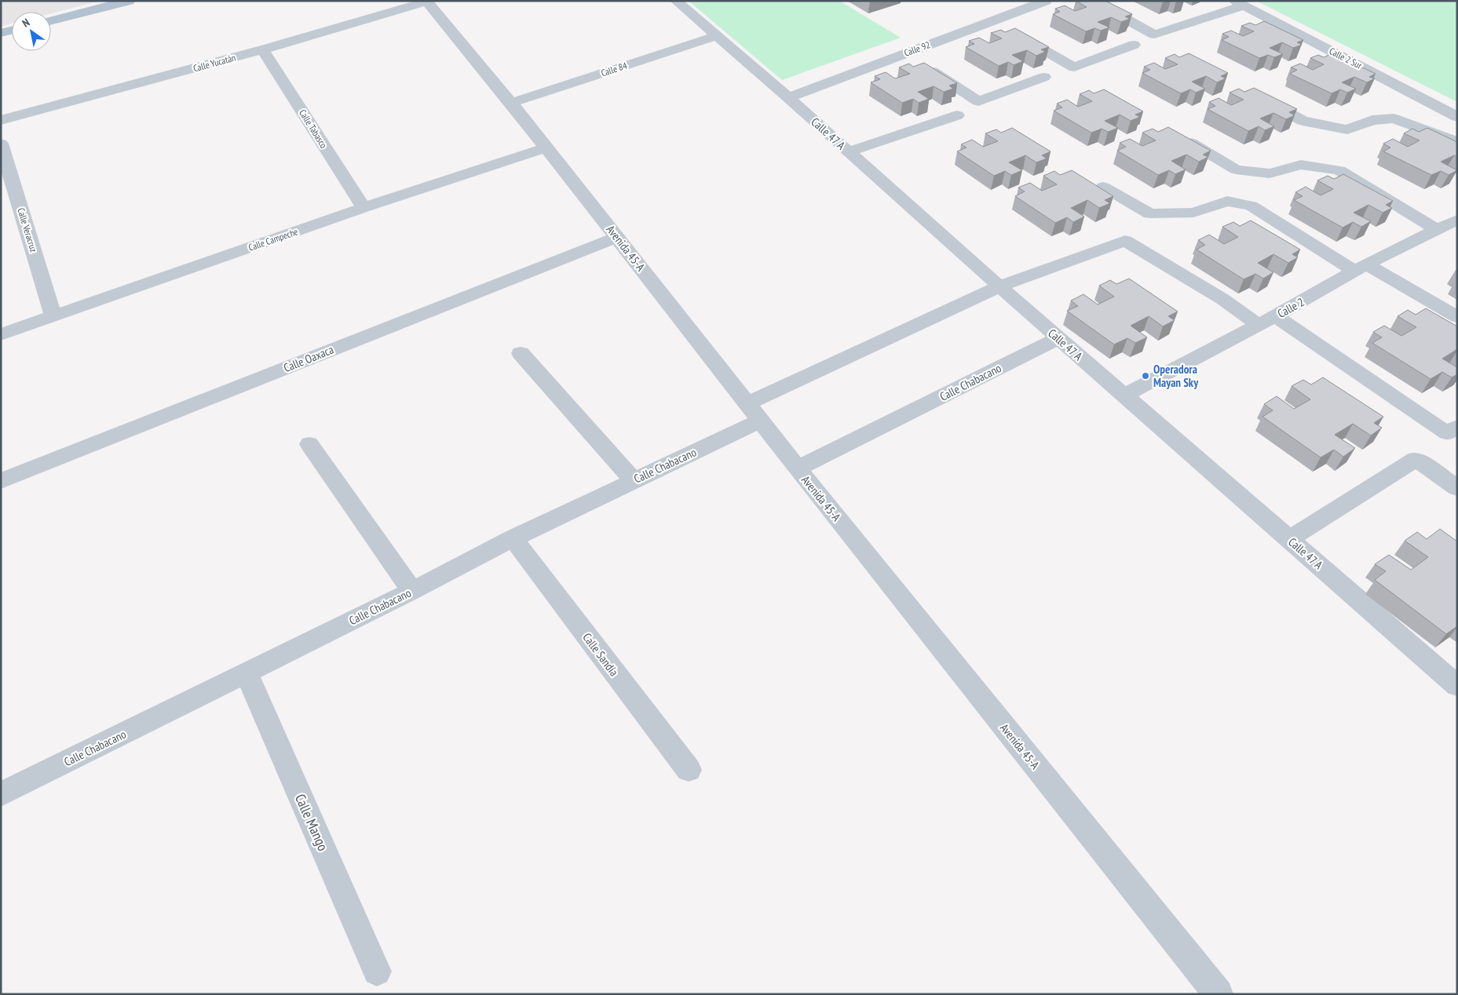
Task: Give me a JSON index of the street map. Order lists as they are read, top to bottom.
{
  "streets": {
    "street": [
      "Calle 92",
      "Calle 2 Sur",
      "Calle Yucatán",
      "Calle 84",
      "Calle Tabasco",
      "Calle 47 A",
      "Calle Veracruz",
      "Calle Campeche",
      "Avenida 45-A",
      "Calle 2",
      "Calle Oaxaca",
      "Calle Chabacano",
      "Calle Sandía",
      "Calle Mango"
    ]
  },
  "crossings": [
    ["Calle 92", "Calle 47 A"],
    ["Calle Yucatán", "Calle Tabasco"],
    ["Calle Yucatán", "Avenida 45-A"],
    ["Calle 84", "Calle 47 A"],
    ["Calle 84", "Avenida 45-A"],
    ["Calle Tabasco", "Calle Campeche"],
    ["Calle 47 A", "Calle 2"],
    ["Calle 47 A", "Calle Chabacano"],
    ["Calle Veracruz", "Calle Campeche"],
    ["Calle Campeche", "Avenida 45-A"],
    ["Avenida 45-A", "Calle Oaxaca"],
    ["Avenida 45-A", "Calle Chabacano"],
    ["Calle 2", "Calle Chabacano"],
    ["Calle Chabacano", "Calle Sandía"],
    ["Calle Chabacano", "Calle Mango"]
  ],
  "places": ["Operadora Mayan Sky"],
  "north": "top left"
}
